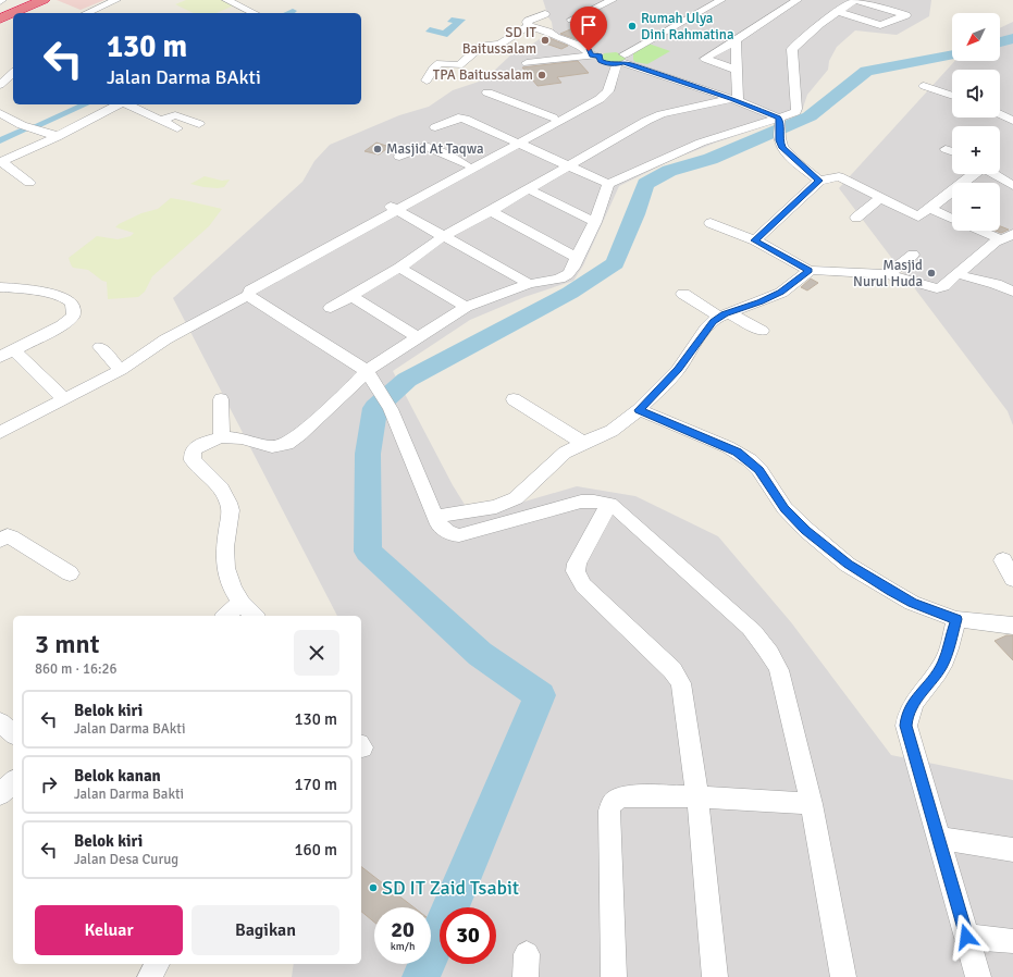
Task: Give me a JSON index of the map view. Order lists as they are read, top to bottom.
{
  "places": [
    "Rumah Ulya Dini Rahmatina",
    "SD IT Baitussalam",
    "TPA Baitussalam",
    "Masjid At Taqwa",
    "Masjid Nurul Huda",
    "SD IT Zaid Tsabit"
  ],
  "north": "bottom left",
  "page": {
    "map_buttons": ["+", "−"],
    "turn": ["130 m", "Jalan Darma BAkti"],
    "heading": ["3 mnt", "860 m · 16:26"],
    "list": [
      {
        "name": "Belok kiri",
        "note": "Jalan Darma BAkti",
        "value": "130 m"
      },
      {
        "name": "Belok kanan",
        "note": "Jalan Darma Bakti",
        "value": "170 m"
      },
      {
        "name": "Belok kiri",
        "note": "Jalan Desa Curug",
        "value": "160 m"
      }
    ],
    "buttons": ["Keluar", "Bagikan"],
    "speed": "20 km/h",
    "limit": "30"
  }
}
